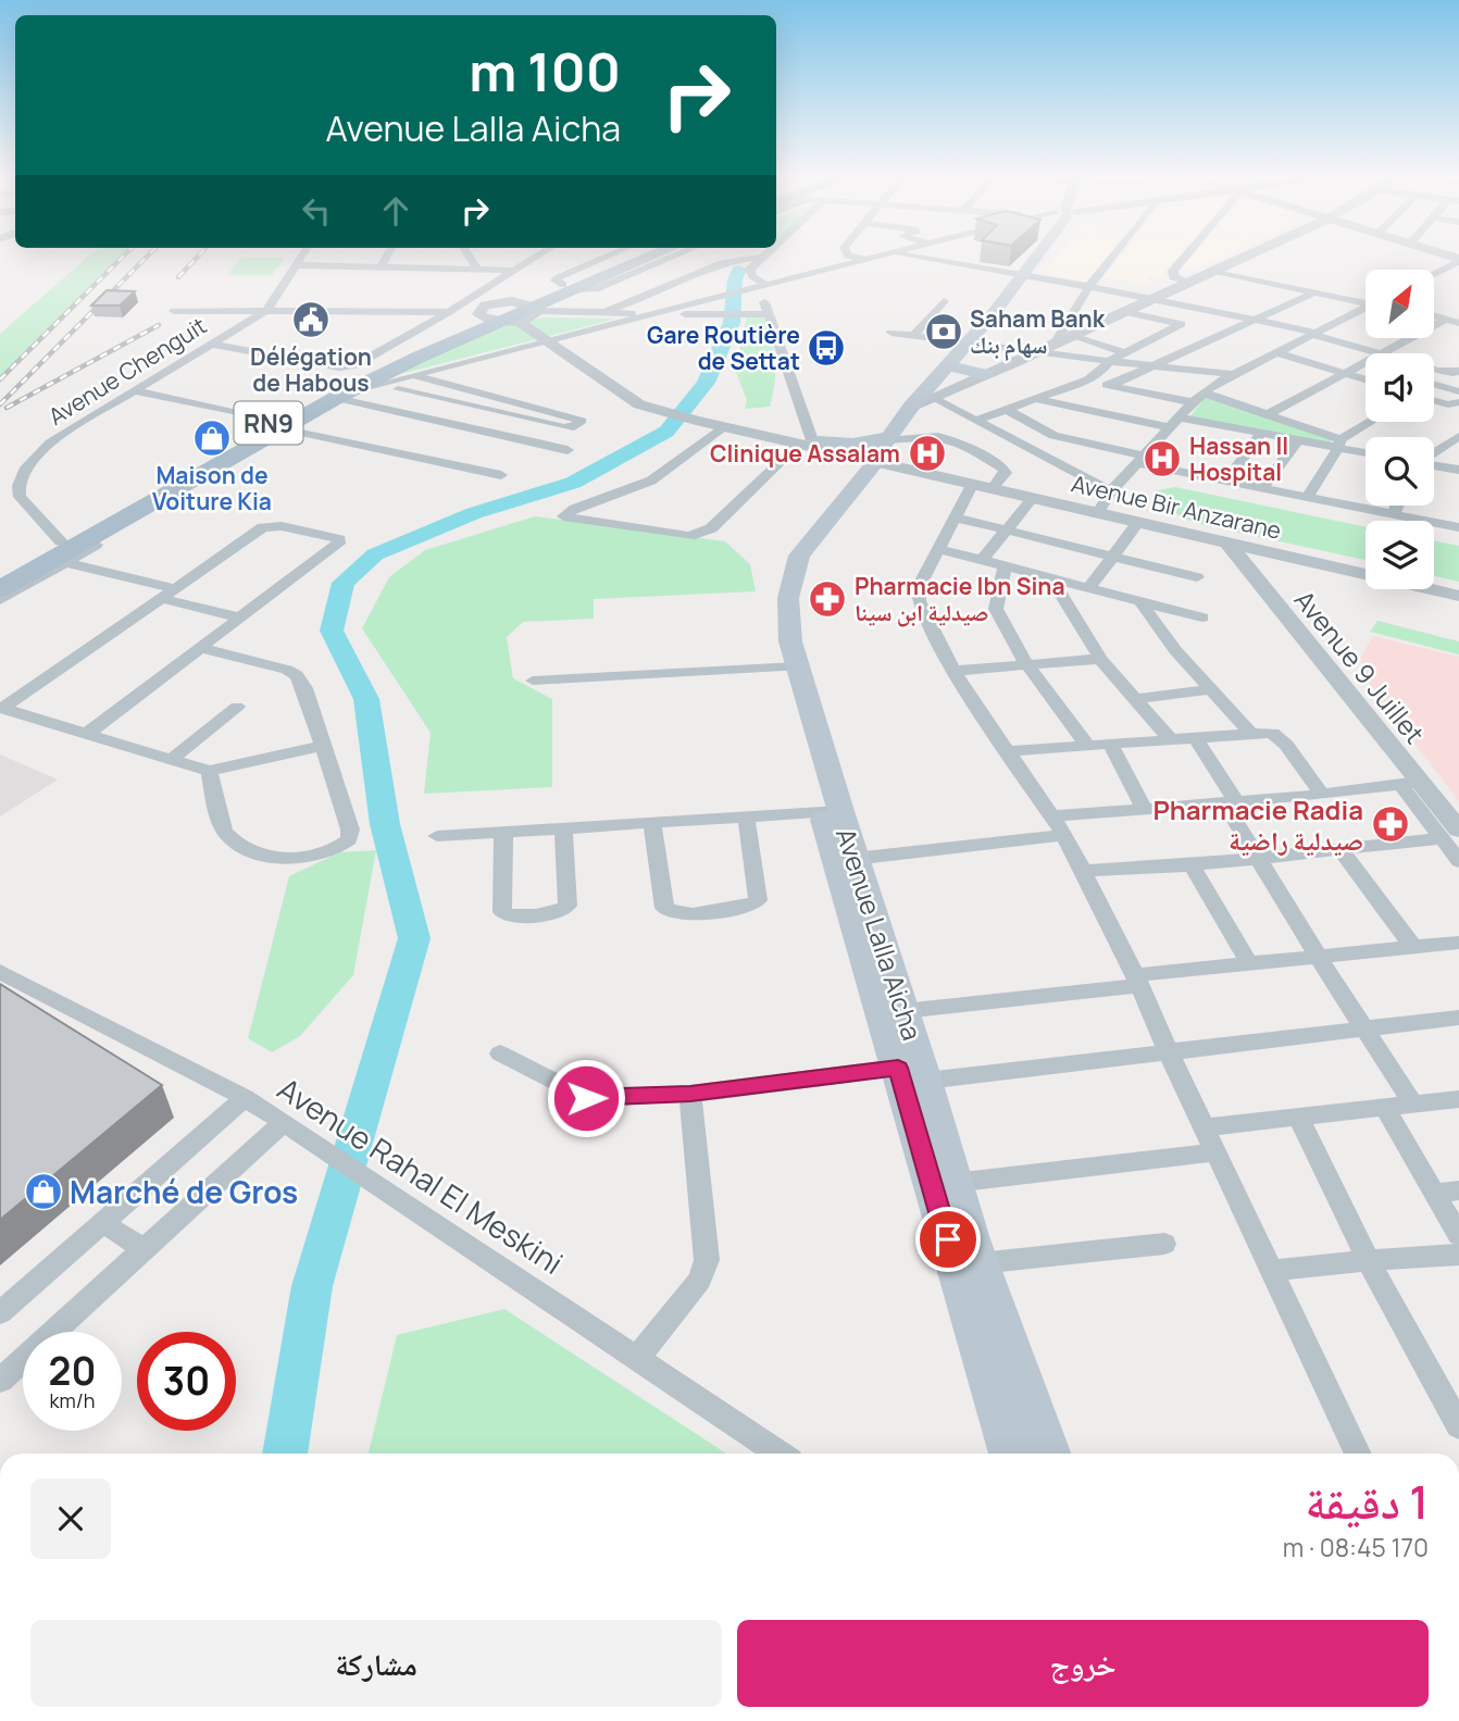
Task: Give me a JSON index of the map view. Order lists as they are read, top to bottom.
{
  "streets": {
    "main road": ["RN9", "Avenue Lalla Aicha"],
    "street": [
      "Avenue Chenguit",
      "Avenue Bir Anzarane",
      "Avenue 9 Juillet",
      "Avenue Rahal El Meskini"
    ]
  },
  "crossings": [
    ["Avenue Chenguit", "RN9"],
    ["RN9", "Avenue Bir Anzarane"],
    ["Avenue Bir Anzarane", "Avenue 9 Juillet"],
    ["Avenue Bir Anzarane", "Avenue Lalla Aicha"]
  ],
  "places": {
    "public building": ["Délégation de Habous"],
    "bank": ["Saham Bank سهام بنك"],
    "bus stop": ["Gare Routière de Settat"],
    "shop": ["Maison de Voiture Kia", "Marché de Gros"],
    "hospital": ["Clinique Assalam", "Hassan II Hospital"],
    "pharmacy": ["Pharmacie Ibn Sina صيدلية ابن سينا", "Pharmacie Radia صيدلية راضية"]
  },
  "north": "top right",
  "page": {
    "turn": ["100 m", "Avenue Lalla Aicha"],
    "speed": "20 km/h",
    "limit": "30",
    "heading": ["1 دقيقة", "170 m · 08:45"],
    "buttons": ["خروج", "مشاركة"]
  }
}
